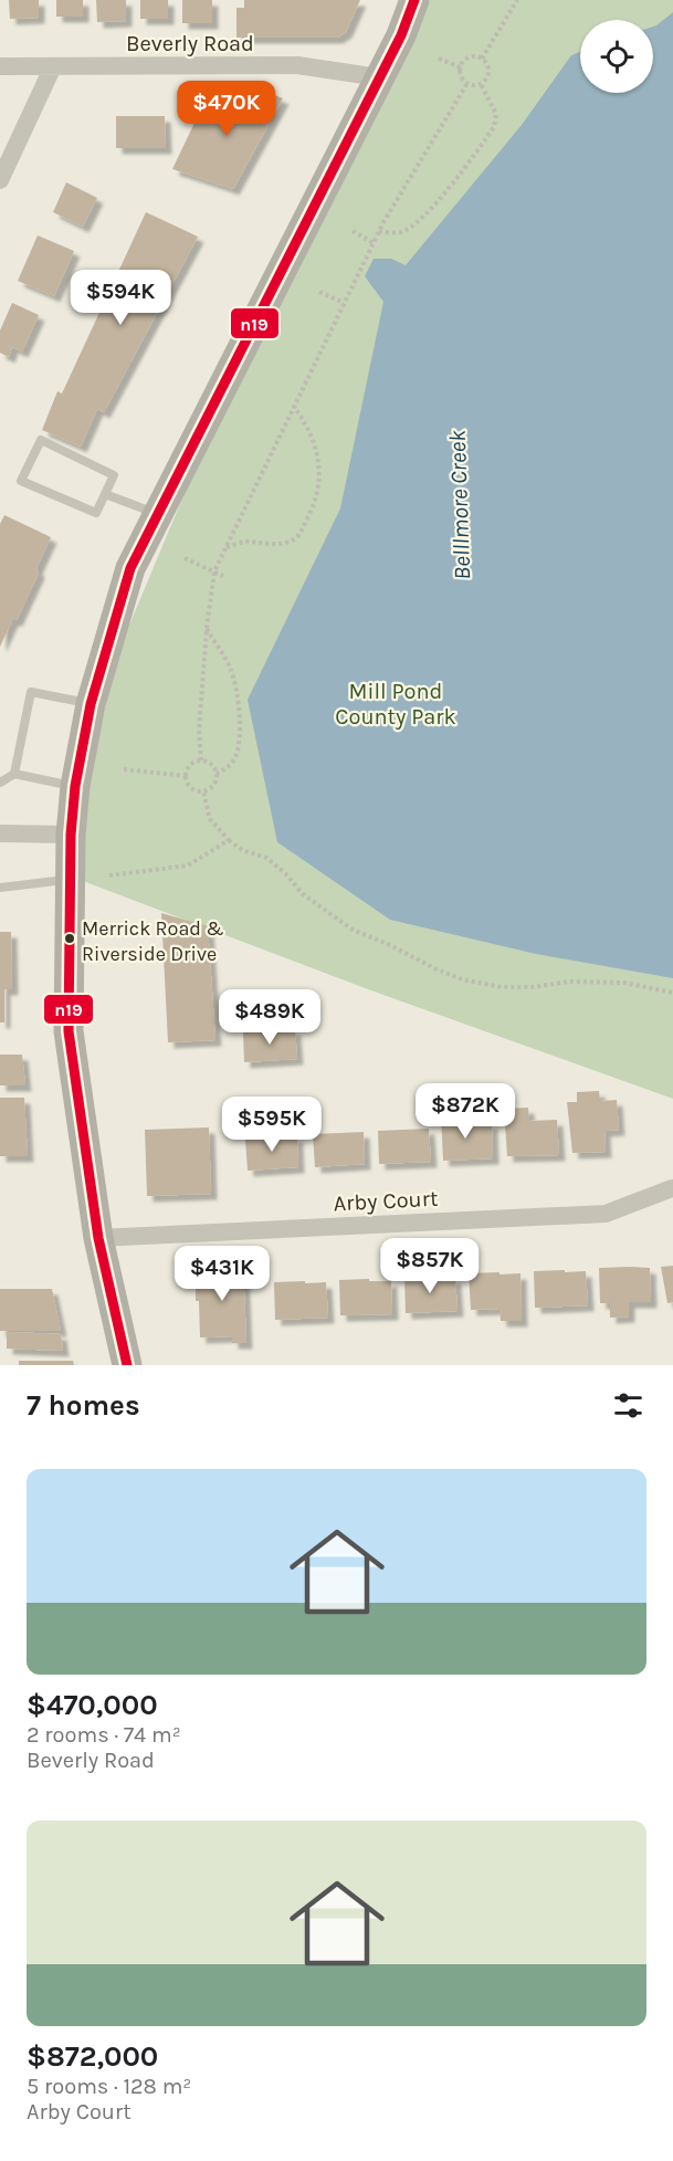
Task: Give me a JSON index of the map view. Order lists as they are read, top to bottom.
{
  "streets": {
    "street": ["Beverly Road", "Arby Court"]
  },
  "water": ["Belllmore Creek"],
  "parks": ["Mill Pond County Park"],
  "places": ["Merrick Road & Riverside Drive"],
  "lines": ["transit line n19"],
  "page": {
    "price": [
      "$470K",
      "$594K",
      "$489K",
      "$872K",
      "$595K",
      "$857K",
      "$431K"
    ],
    "heading": "7 homes",
    "list": [
      {
        "name": "$470,000",
        "note": "2 rooms · 74 m² · Beverly Road"
      },
      {
        "name": "$872,000",
        "note": "5 rooms · 128 m² · Arby Court"
      }
    ]
  }
}
